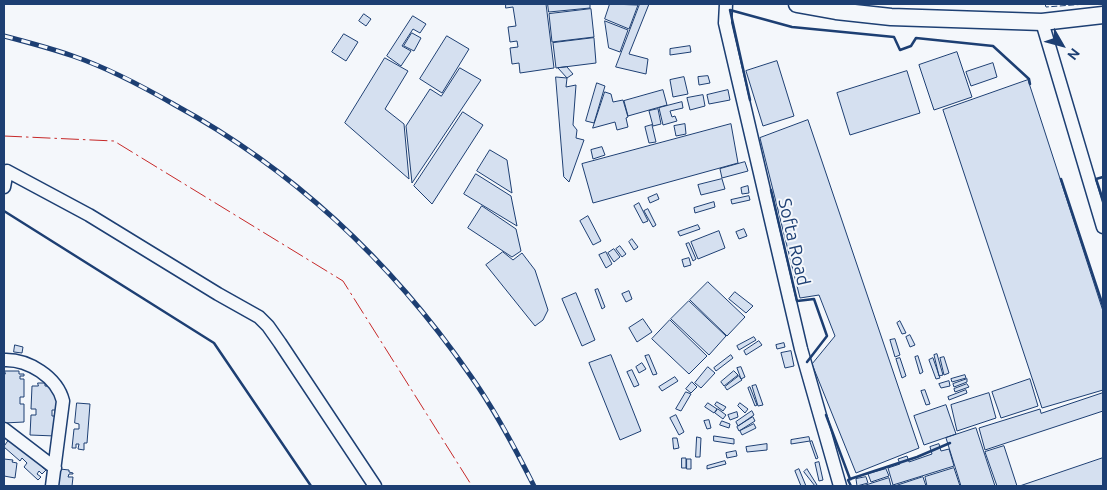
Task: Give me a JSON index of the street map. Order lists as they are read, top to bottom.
{
  "streets": {
    "street": ["Softa Road"]
  },
  "north": "bottom right"
}
